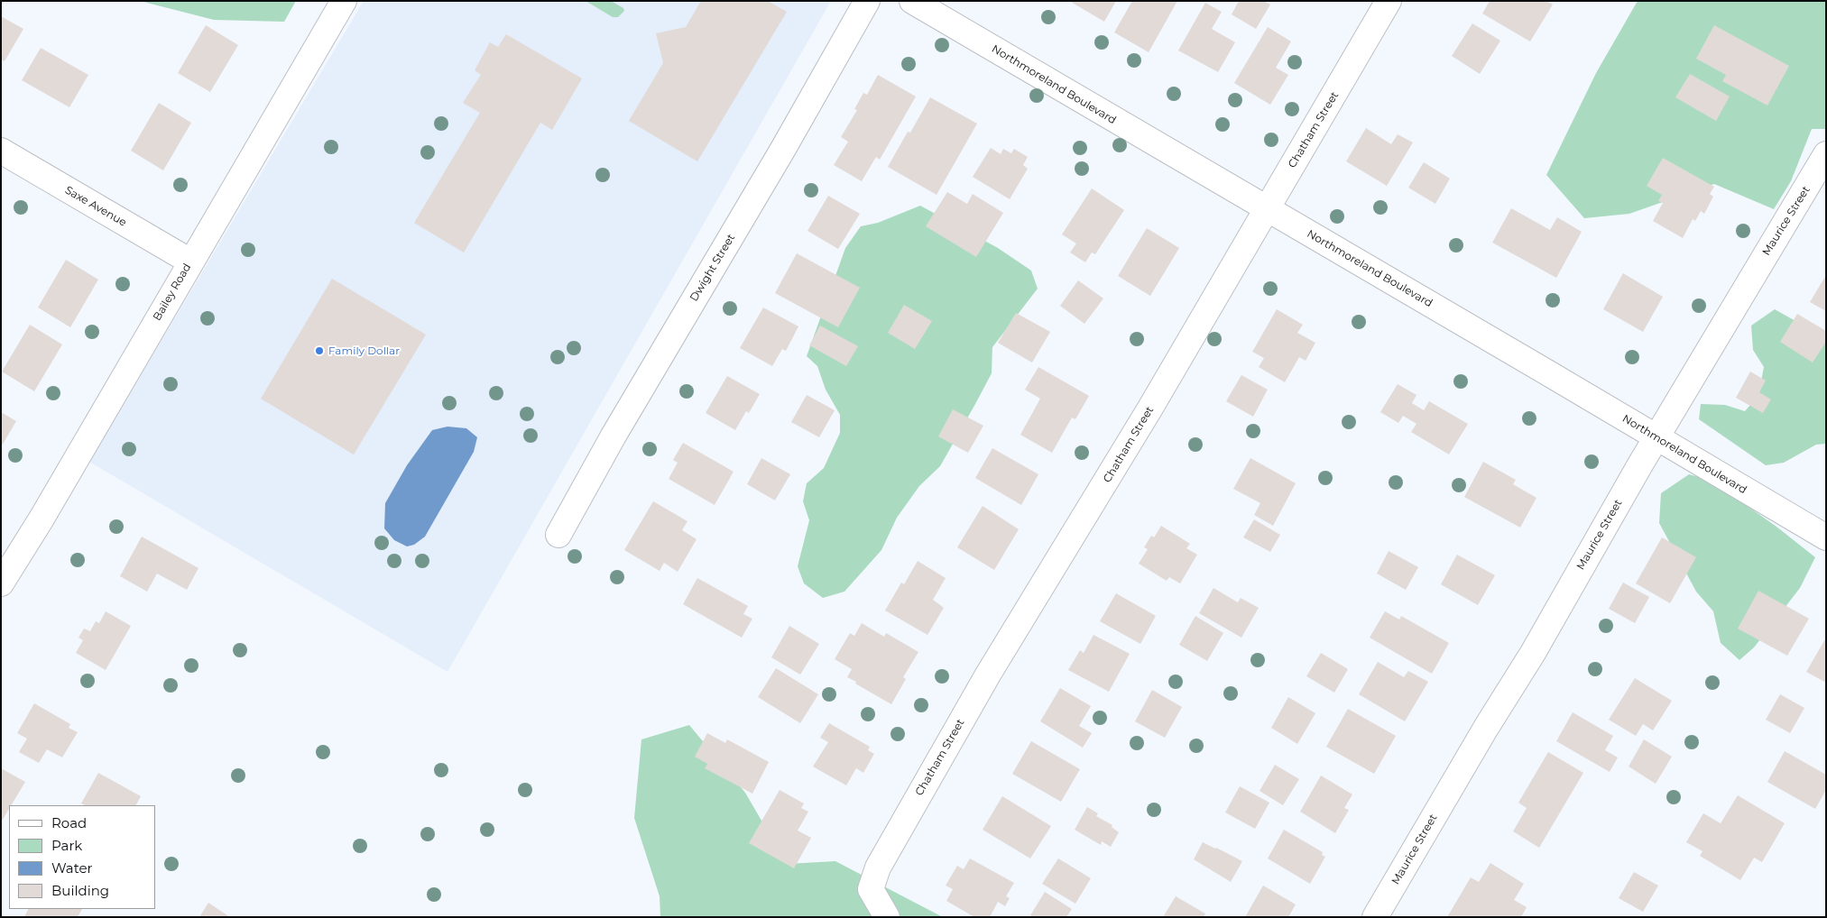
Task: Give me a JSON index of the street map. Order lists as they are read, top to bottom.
{
  "streets": {
    "street": [
      "Northmoreland Boulevard",
      "Chatham Street",
      "Saxe Avenue",
      "Maurice Street",
      "Dwight Street",
      "Bailey Road"
    ]
  },
  "crossings": [
    ["Northmoreland Boulevard", "Chatham Street"],
    ["Northmoreland Boulevard", "Maurice Street"],
    ["Saxe Avenue", "Bailey Road"]
  ],
  "places": ["Family Dollar"],
  "legend": [
    "Road",
    "Park",
    "Water",
    "Building"
  ]
}
